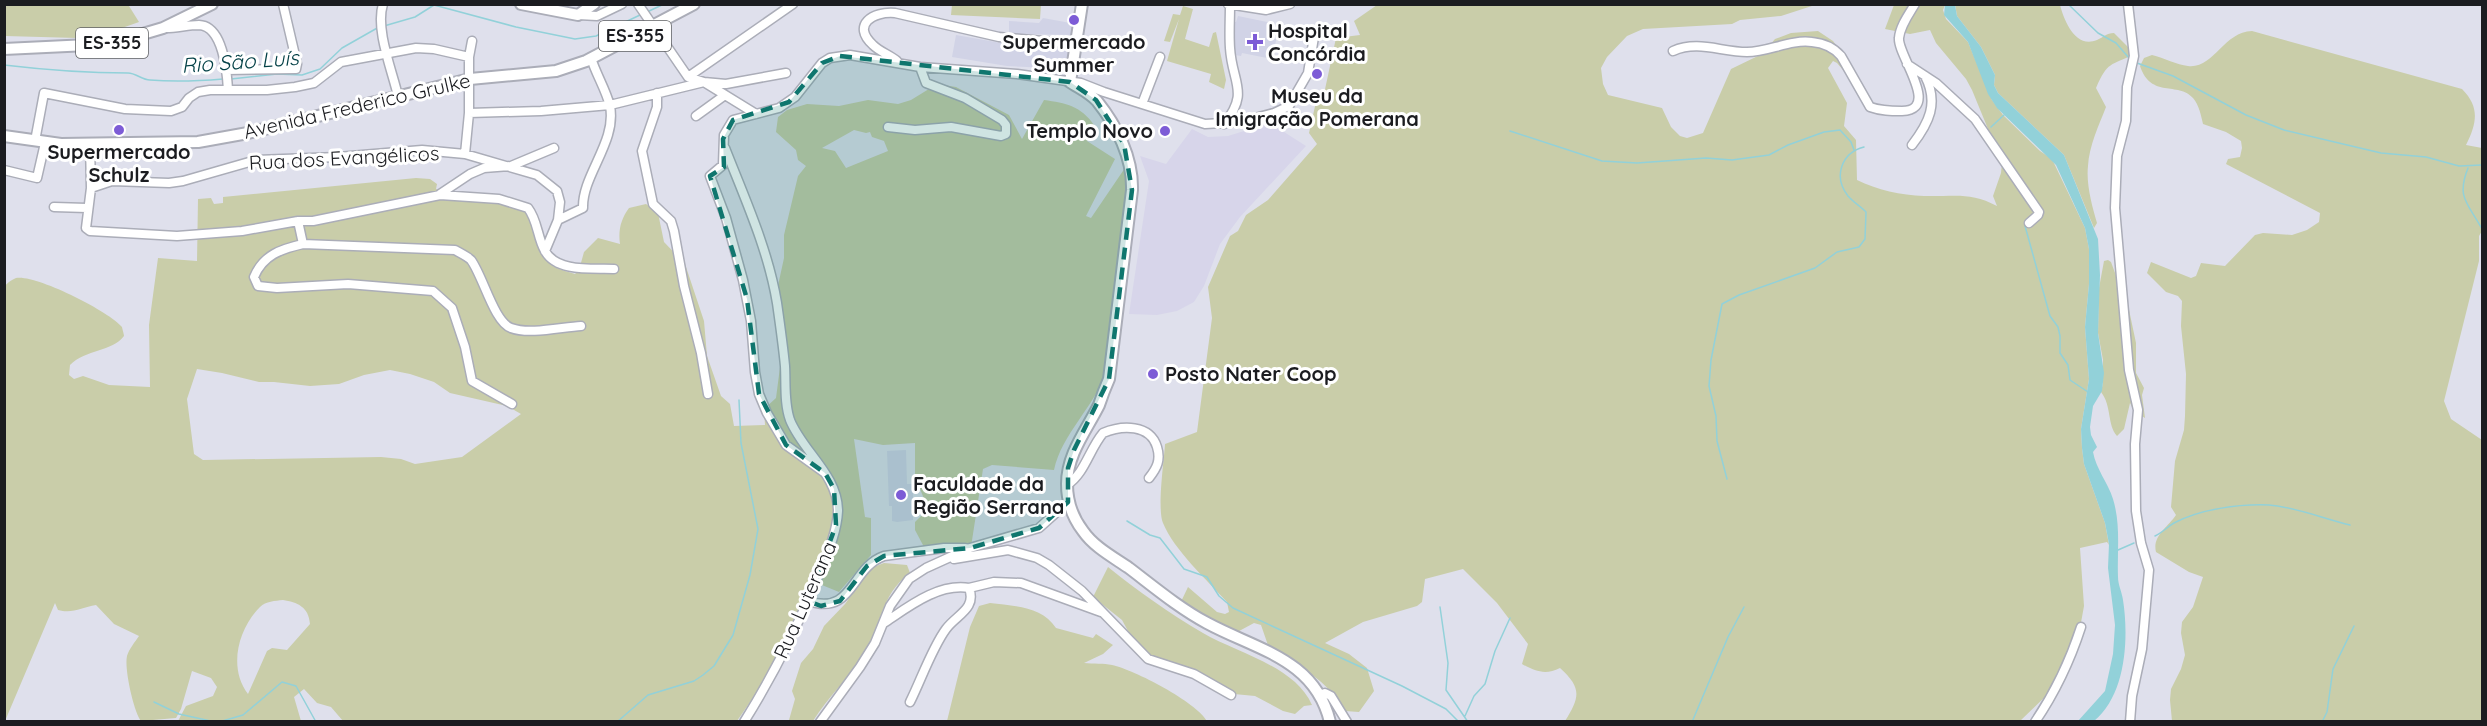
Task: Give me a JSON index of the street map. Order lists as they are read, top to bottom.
{
  "streets": {
    "main road": ["ES-355", "Avenida Frederico Grulke"],
    "street": ["Rua dos Evangélicos", "Rua Luterana"]
  },
  "water": ["Rio São Luís"],
  "places": {
    "other": [
      "Supermercado Summer",
      "Museu da Imigração Pomerana",
      "Supermercado Schulz",
      "Templo Novo",
      "Posto Nater Coop",
      "Faculdade da Região Serrana"
    ],
    "health": ["Hospital Concórdia"]
  }
}
